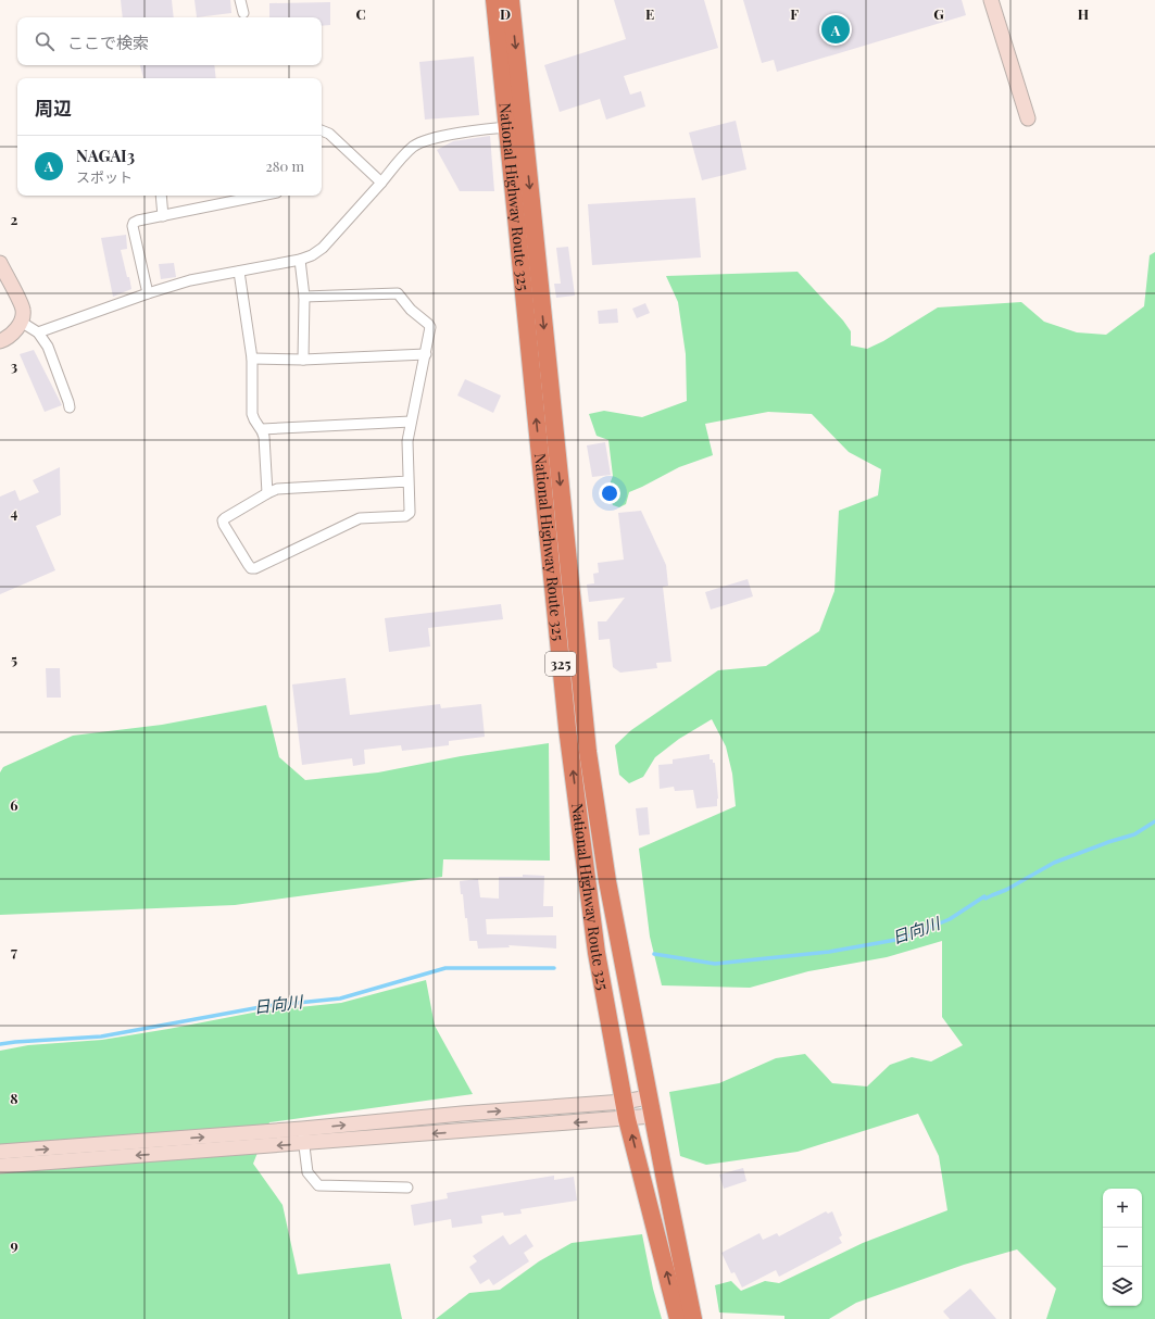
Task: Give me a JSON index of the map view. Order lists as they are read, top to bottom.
{
  "streets": {
    "highway": ["National Highway Route 325", "325"]
  },
  "water": ["日向川"],
  "page": {
    "pins": "A",
    "search": "ここで検索",
    "heading": "周辺",
    "list": [
      {
        "mark": "A",
        "name": "NAGAI3",
        "note": "スポット",
        "value": "280 m"
      }
    ],
    "map_buttons": ["+", "−"]
  },
  "grid": {
    "columns": [
      "C",
      "D",
      "E",
      "F",
      "G",
      "H"
    ],
    "rows": [
      "2",
      "3",
      "4",
      "5",
      "6",
      "7",
      "8",
      "9"
    ]
  }
}
